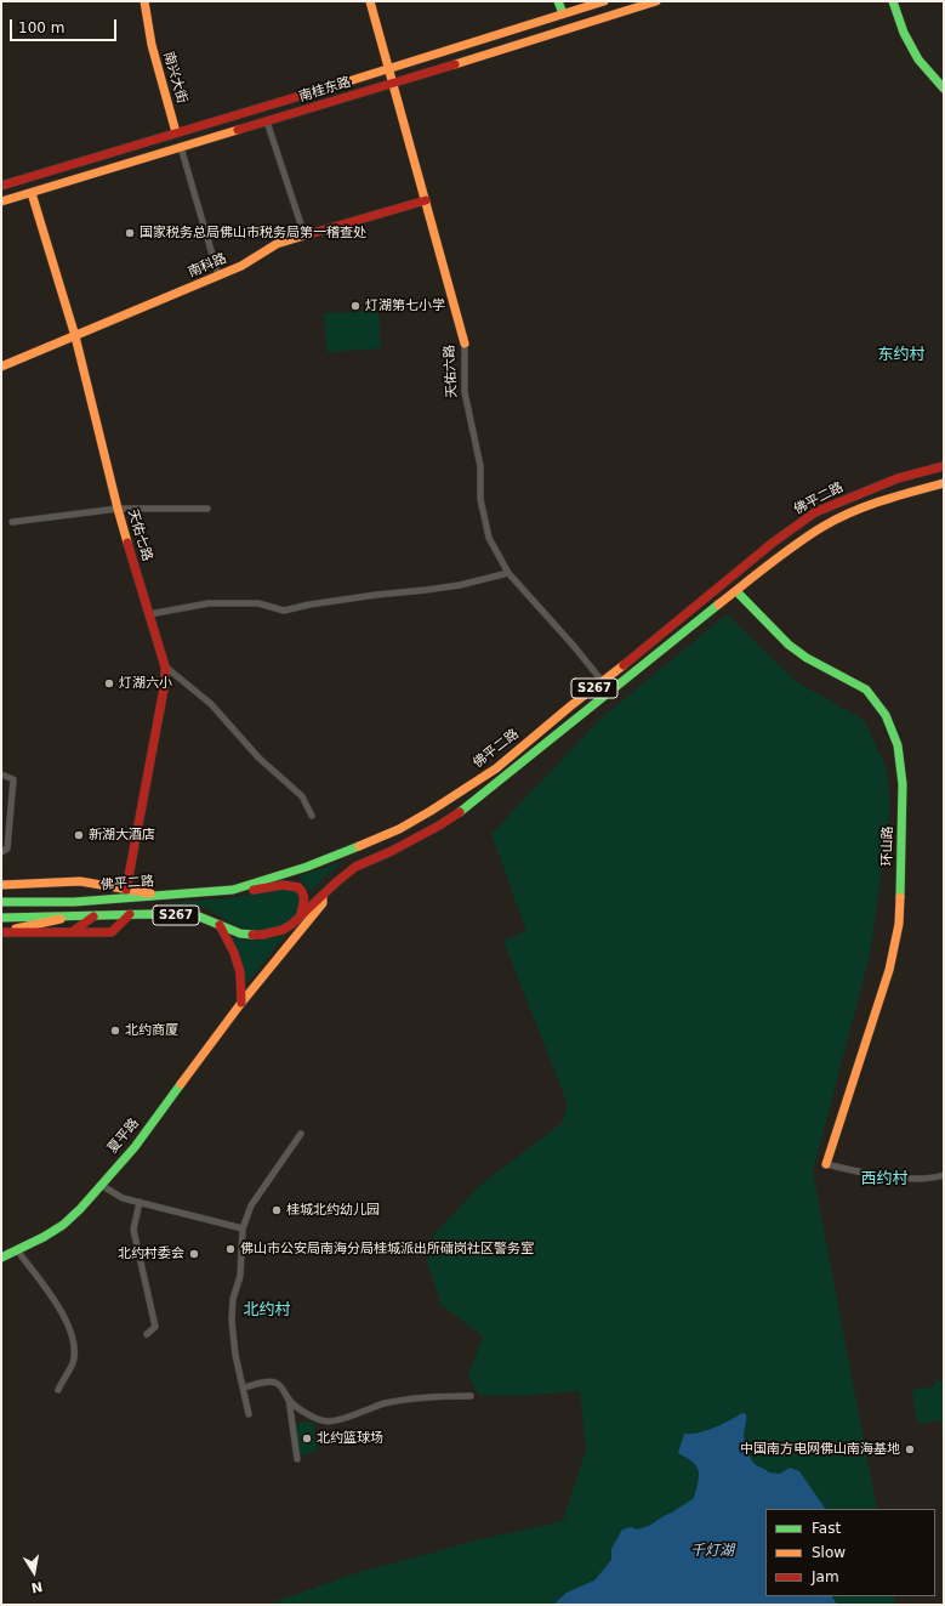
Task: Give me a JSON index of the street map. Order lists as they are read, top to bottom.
{
  "streets": {
    "main road": [
      "南兴大街",
      "南桂东路",
      "南科路",
      "天佑六路",
      "佛平二路",
      "天佑七路",
      "S267",
      "环山路",
      "夏平路"
    ]
  },
  "crossings": [
    ["南兴大街", "南桂东路"],
    ["南桂东路", "天佑六路"],
    ["南桂东路", "天佑七路"],
    ["南科路", "天佑六路"],
    ["南科路", "天佑七路"],
    ["天佑六路", "佛平二路"],
    ["佛平二路", "S267"],
    ["佛平二路", "环山路"],
    ["佛平二路", "夏平路"]
  ],
  "districts": ["东约村", "西约村", "北约村"],
  "water": ["千灯湖"],
  "places": [
    "国家税务总局佛山市税务局第一稽查处",
    "灯湖第七小学",
    "灯湖六小",
    "新湖大酒店",
    "北约商厦",
    "桂城北约幼儿园",
    "佛山市公安局南海分局桂城派出所礌岗社区警务室",
    "北约村委会",
    "北约篮球场",
    "中国南方电网佛山南海基地"
  ],
  "legend": ["Fast", "Slow", "Jam"],
  "scale_bar": "100 m",
  "north": "bottom"
}
